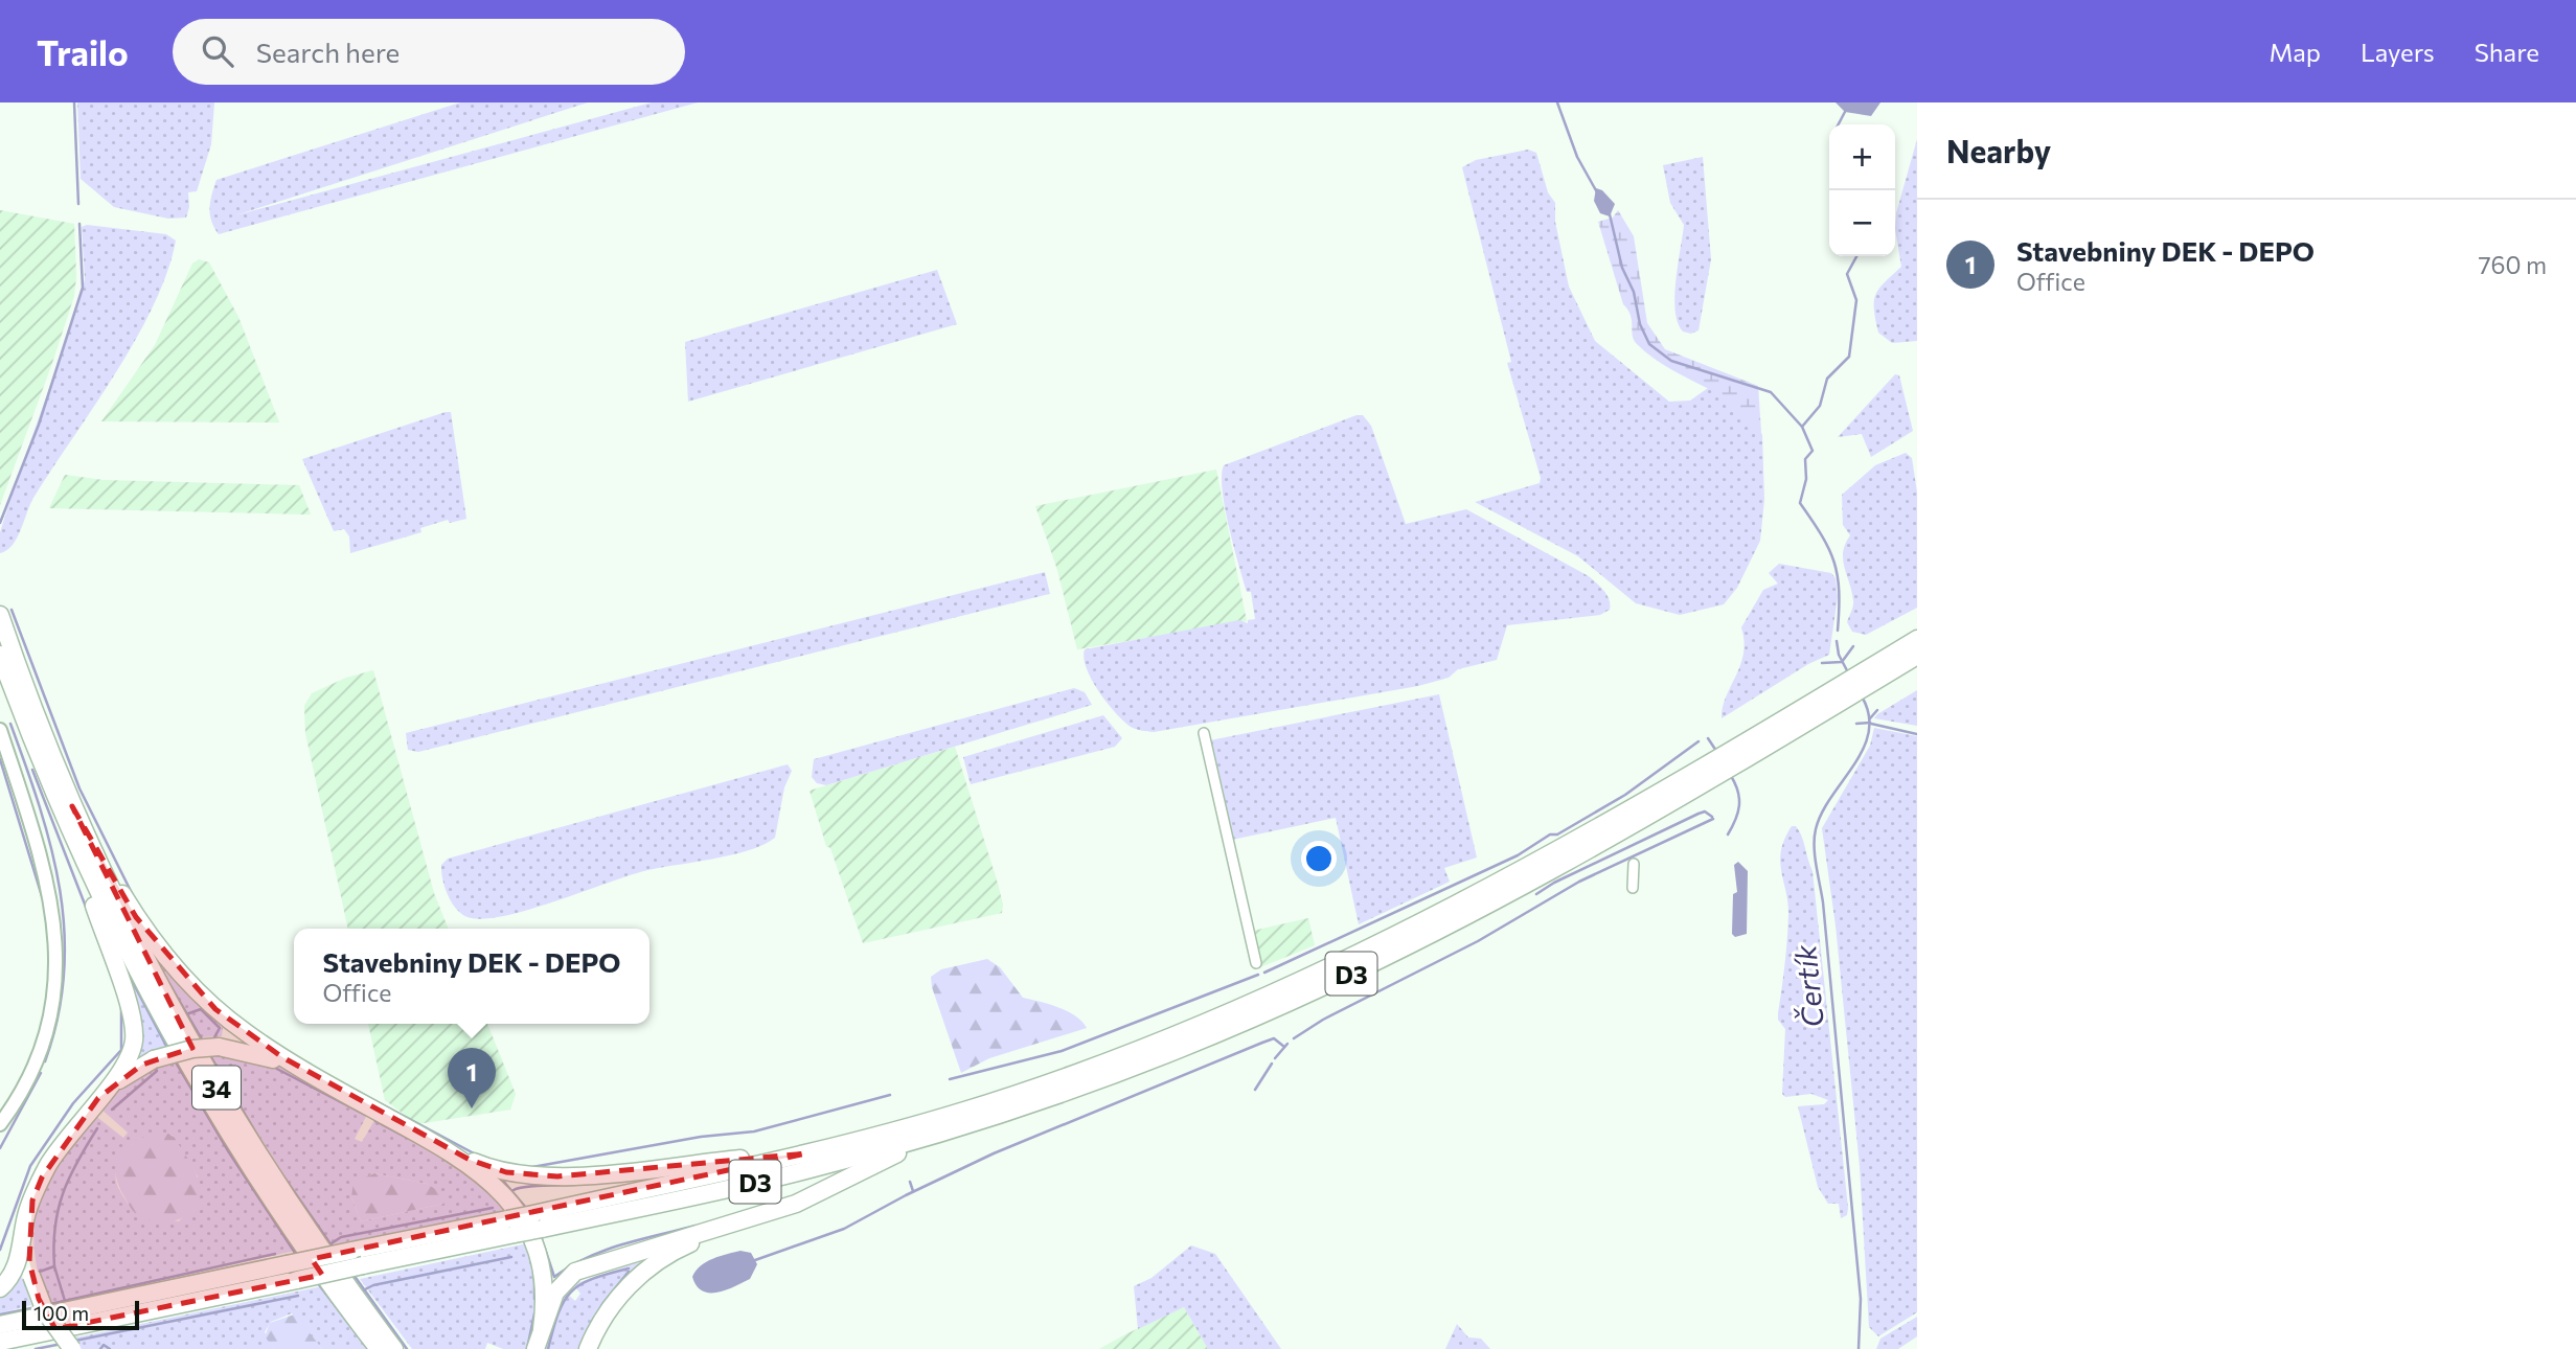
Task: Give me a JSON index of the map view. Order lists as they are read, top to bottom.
{
  "streets": {
    "highway": ["D3", "34"]
  },
  "water": ["Čertík"],
  "scale_bar": "100 m",
  "page": {
    "header": "Trailo",
    "search": "Search here",
    "nav": ["Map", "Layers", "Share"],
    "heading": "Nearby",
    "map_buttons": ["+", "−"],
    "list": [
      {
        "mark": "1",
        "name": "Stavebniny DEK - DEPO",
        "note": "Office",
        "value": "760 m"
      }
    ],
    "popup": ["Stavebniny DEK - DEPO", "Office"],
    "pins": "1",
    "scale": "100 m"
  }
}
